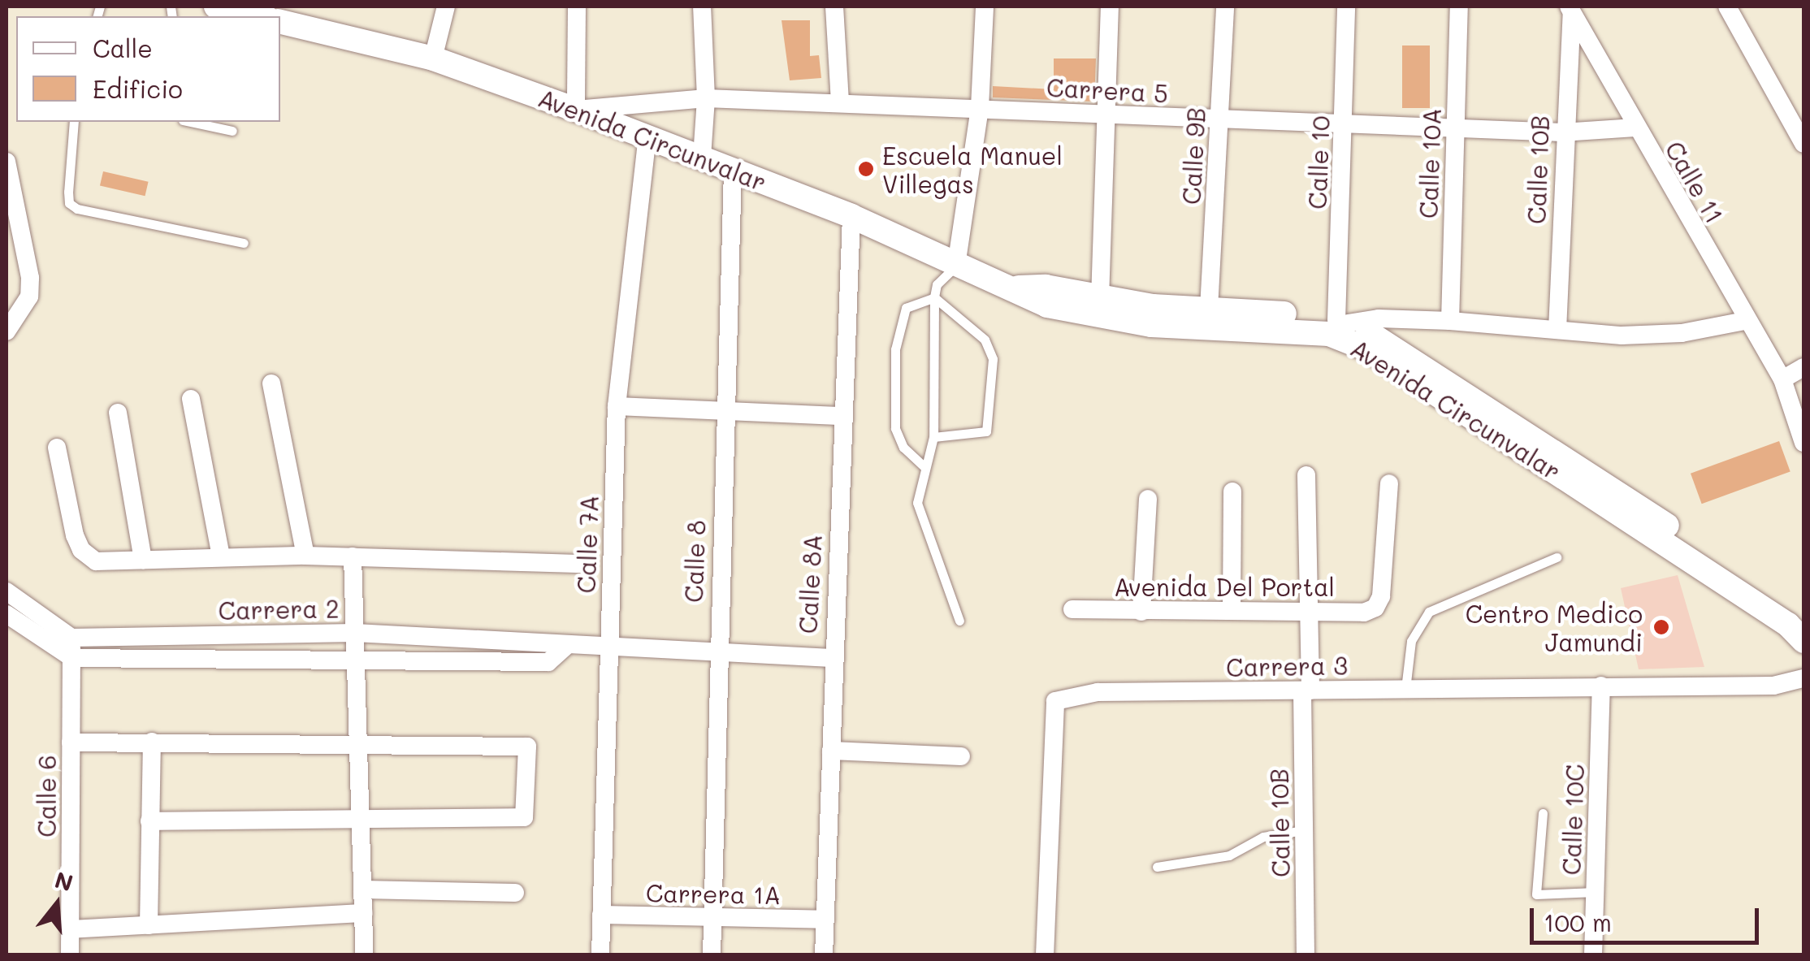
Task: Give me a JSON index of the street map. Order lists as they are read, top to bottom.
{
  "streets": {
    "main road": ["Avenida Circunvalar"],
    "street": [
      "Carrera 5",
      "Calle 9B",
      "Calle 10",
      "Calle 10A",
      "Calle 10B",
      "Calle 11",
      "Calle 7A",
      "Calle 8",
      "Calle 8A",
      "Avenida Del Portal",
      "Carrera 2",
      "Carrera 3",
      "Calle 6",
      "Calle 10C",
      "Carrera 1A"
    ]
  },
  "crossings": [
    ["Carrera 5", "Avenida Circunvalar"],
    ["Carrera 5", "Calle 9B"],
    ["Carrera 5", "Calle 10"],
    ["Carrera 5", "Calle 10A"],
    ["Carrera 5", "Calle 10B"],
    ["Carrera 5", "Calle 11"],
    ["Avenida Circunvalar", "Calle 9B"],
    ["Avenida Circunvalar", "Calle 10"],
    ["Avenida Circunvalar", "Calle 7A"],
    ["Avenida Circunvalar", "Calle 8"],
    ["Avenida Circunvalar", "Calle 8A"],
    ["Calle 10B", "Calle 11"],
    ["Calle 10B", "Avenida Del Portal"],
    ["Calle 10B", "Carrera 3"],
    ["Calle 7A", "Carrera 2"],
    ["Calle 7A", "Carrera 1A"],
    ["Calle 8", "Carrera 2"],
    ["Calle 8", "Carrera 1A"],
    ["Calle 8A", "Carrera 2"],
    ["Calle 8A", "Carrera 1A"],
    ["Carrera 2", "Calle 6"],
    ["Carrera 3", "Calle 10C"]
  ],
  "places": ["Escuela Manuel Villegas", "Centro Medico Jamundi"],
  "legend": ["Calle", "Edificio"],
  "scale_bar": "100 m",
  "north": "top"
}
